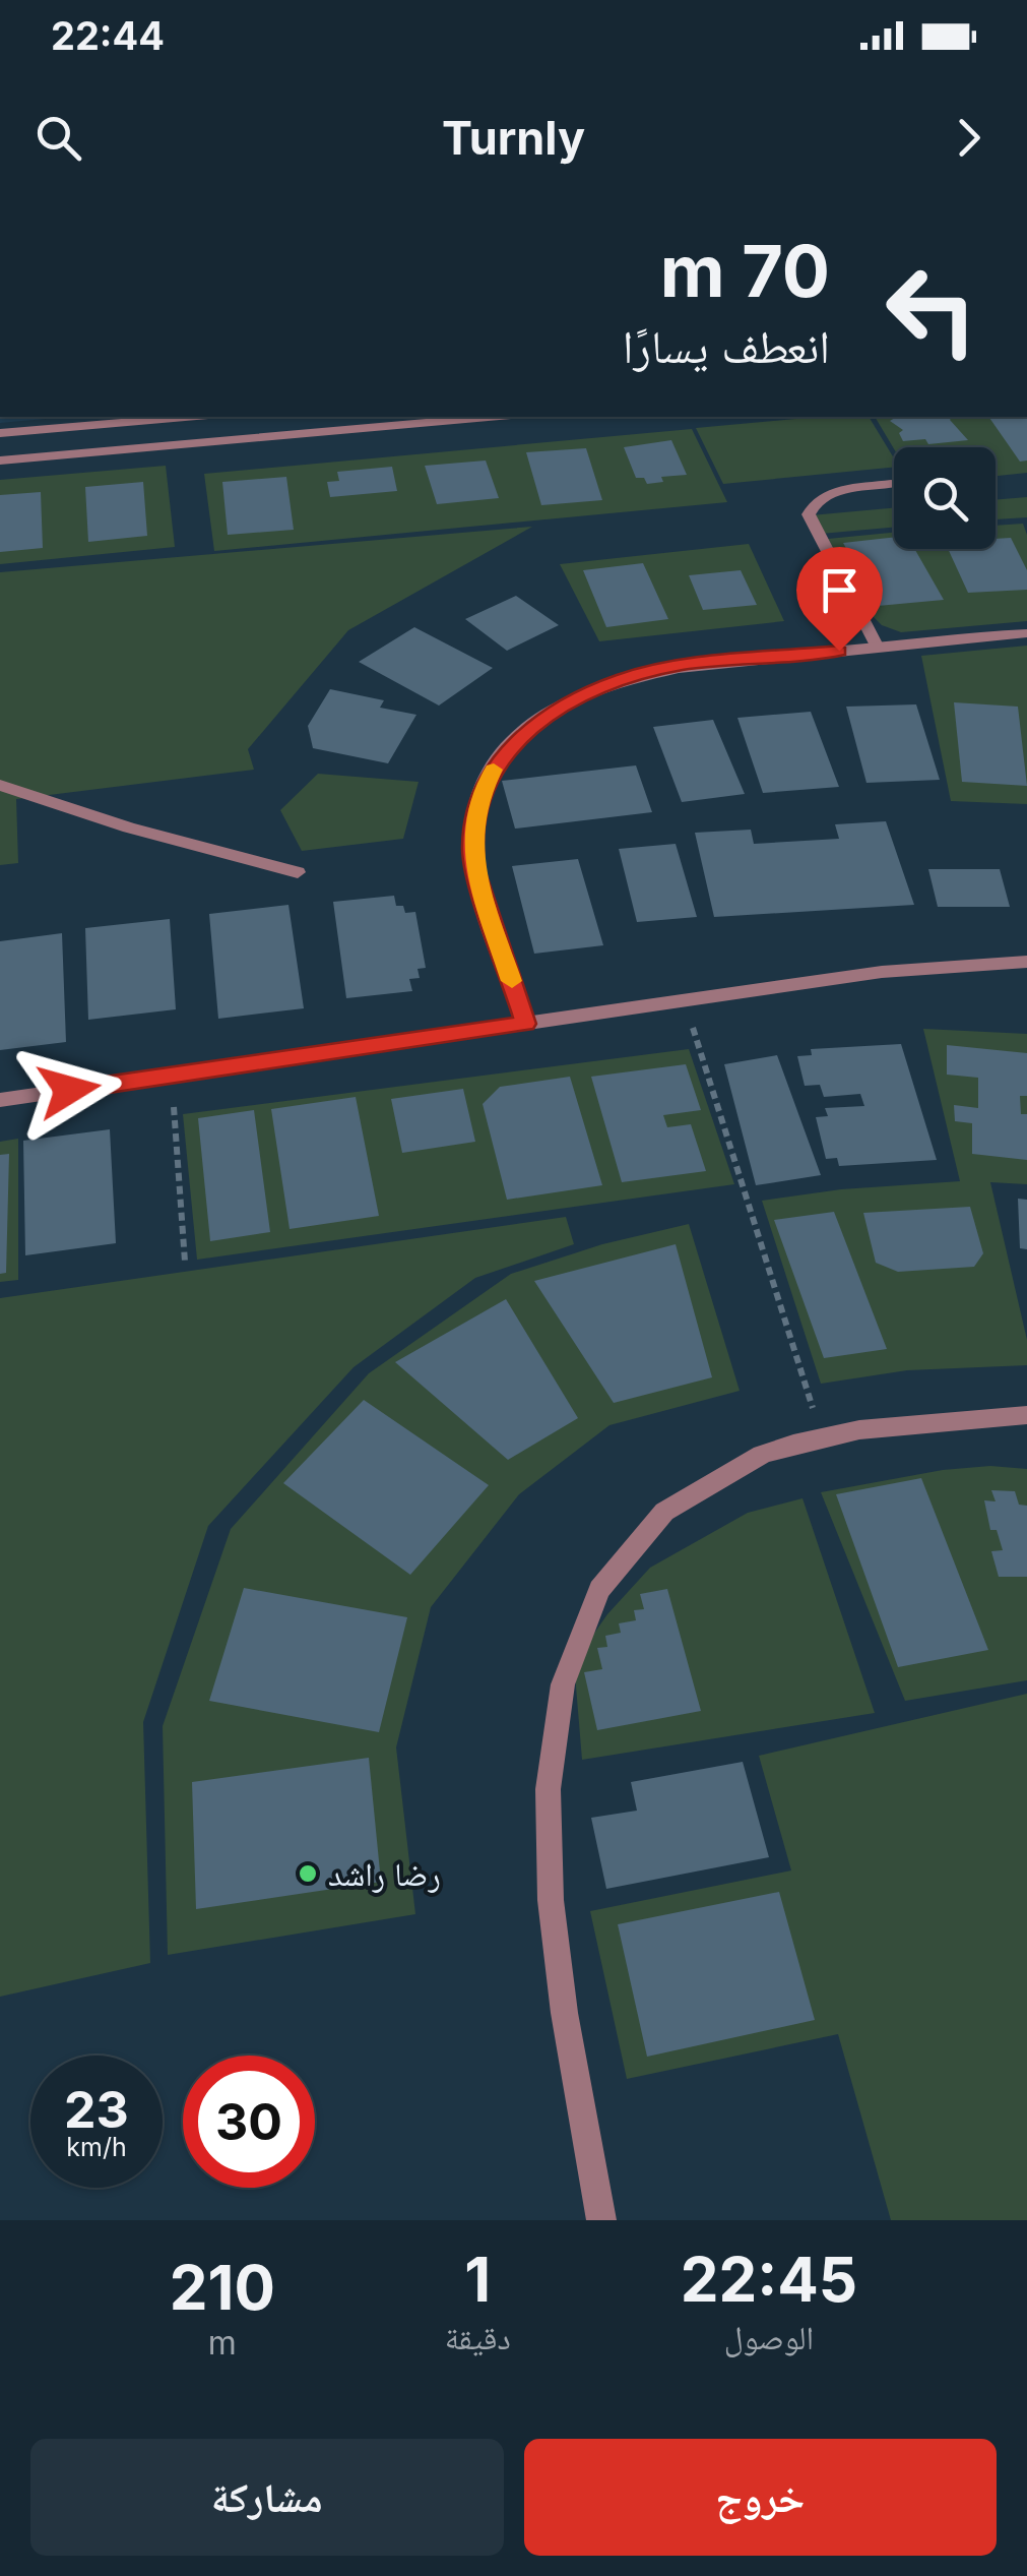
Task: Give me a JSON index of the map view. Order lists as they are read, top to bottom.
{
  "places": ["رضا راشد"],
  "page": {
    "status": "22:44",
    "header": "Turnly",
    "turn": ["70 m", "انعطف يسارًا"],
    "speed": "23 km/h",
    "limit": "30",
    "eta": [
      "22:45",
      "الوصول",
      "1",
      "دقيقة",
      "210",
      "m"
    ],
    "buttons": ["خروج", "مشاركة"]
  }
}
